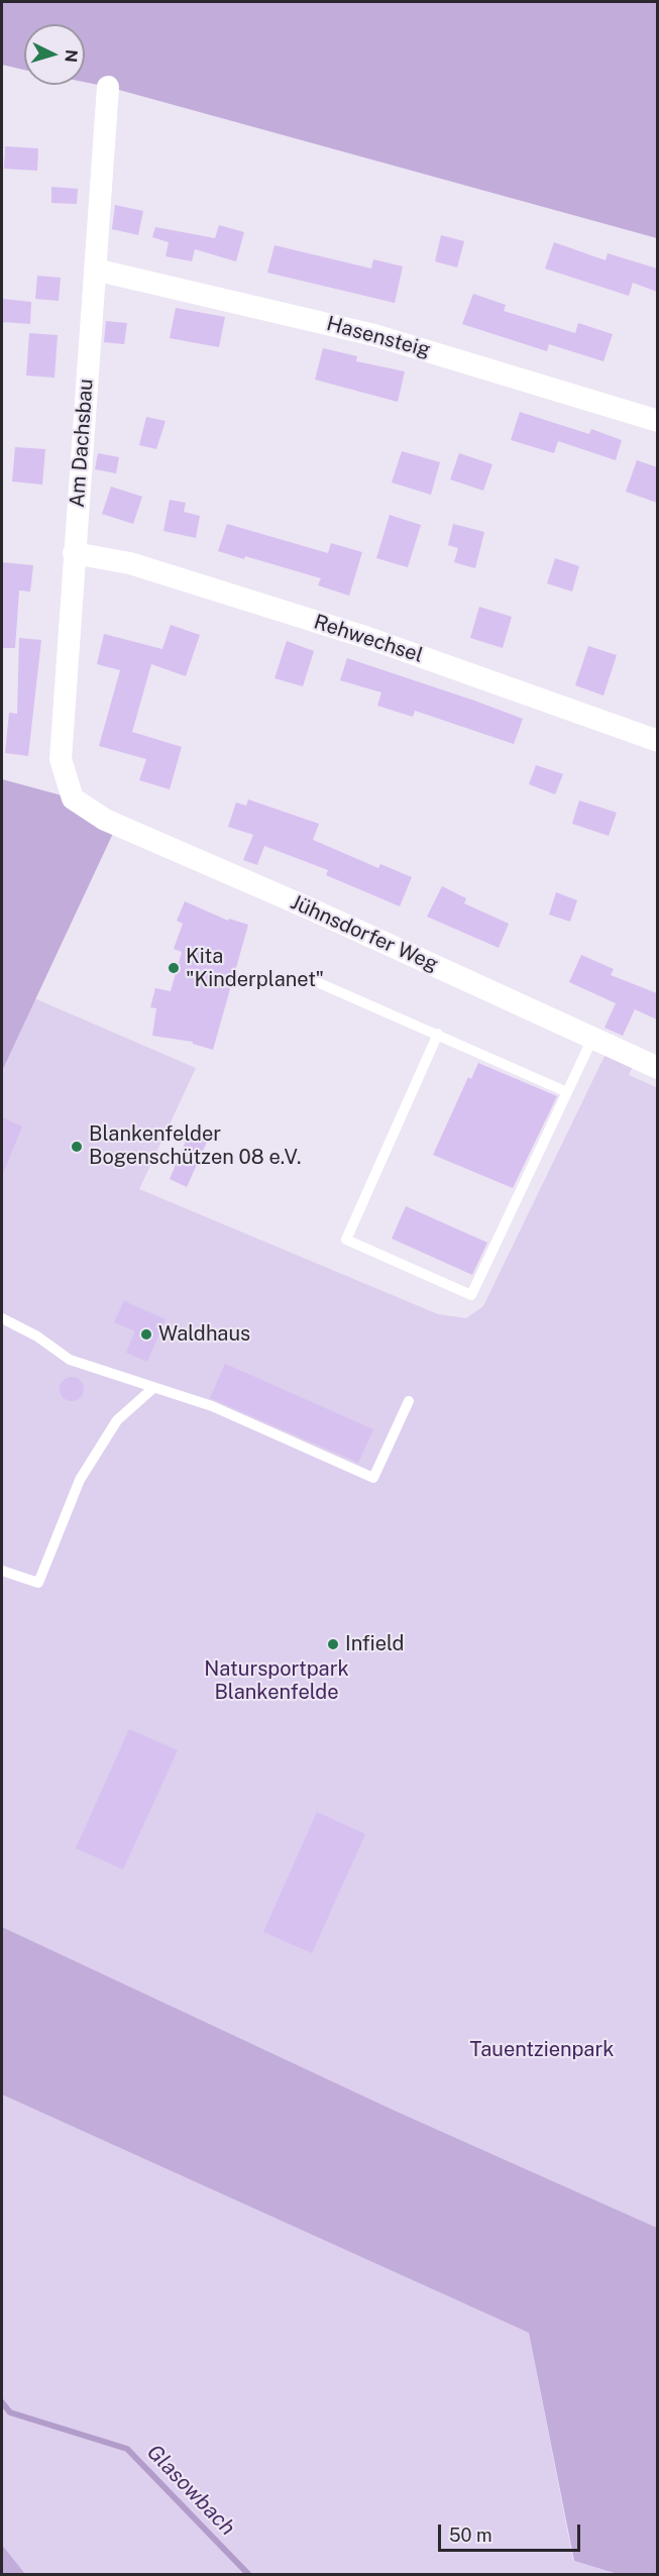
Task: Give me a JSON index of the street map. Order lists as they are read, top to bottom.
{
  "streets": {
    "street": [
      "Hasensteig",
      "Am Dachsbau",
      "Rehwechsel",
      "Jühnsdorfer Weg"
    ]
  },
  "crossings": [
    ["Hasensteig", "Am Dachsbau"],
    ["Am Dachsbau", "Rehwechsel"],
    ["Am Dachsbau", "Jühnsdorfer Weg"]
  ],
  "water": ["Glasowbach"],
  "parks": ["Natursportpark Blankenfelde", "Tauentzienpark"],
  "places": [
    "Kita \"Kinderplanet\"",
    "Blankenfelder Bogenschützen 08 e.V.",
    "Waldhaus",
    "Infield"
  ],
  "scale_bar": "50 m",
  "north": "right"
}
